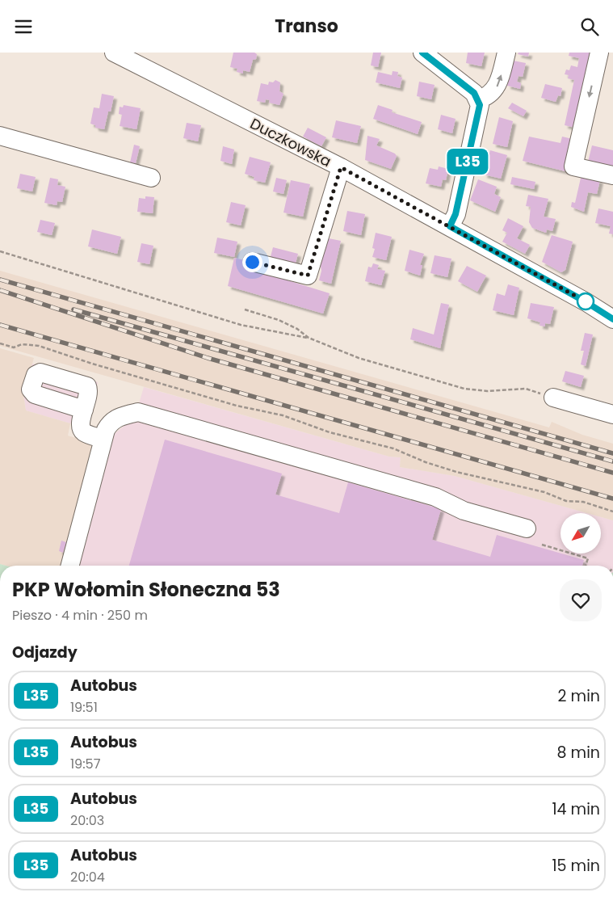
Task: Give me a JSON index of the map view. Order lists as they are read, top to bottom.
{
  "streets": {
    "street": ["Duczkowska"]
  },
  "lines": ["bus line L35"],
  "north": "bottom left",
  "page": {
    "header": "Transo",
    "on_map": "L35",
    "heading": [
      ["PKP Wołomin Słoneczna 53", "Pieszo · 4 min · 250 m"],
      "Odjazdy"
    ],
    "list": [
      {
        "mark": "L35",
        "name": "Autobus",
        "note": "19:51",
        "value": "2 min"
      },
      {
        "mark": "L35",
        "name": "Autobus",
        "note": "19:57",
        "value": "8 min"
      },
      {
        "mark": "L35",
        "name": "Autobus",
        "note": "20:03",
        "value": "14 min"
      },
      {
        "mark": "L35",
        "name": "Autobus",
        "note": "20:04",
        "value": "15 min"
      }
    ]
  }
}
